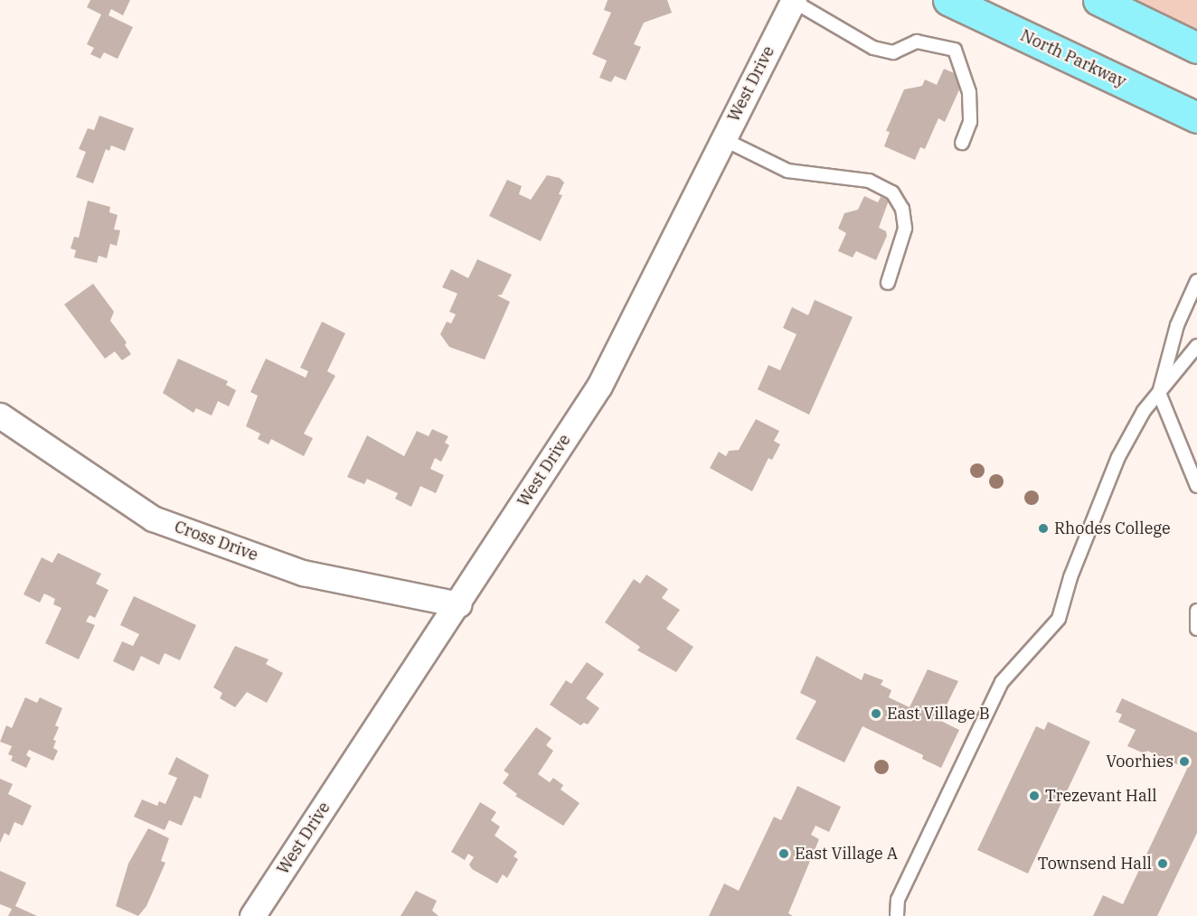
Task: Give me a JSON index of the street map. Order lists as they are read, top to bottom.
{
  "streets": {
    "main road": ["North Parkway"],
    "street": ["West Drive", "Cross Drive"]
  },
  "crossings": [
    ["West Drive", "Cross Drive"]
  ],
  "places": [
    "Rhodes College",
    "East Village B",
    "Voorhies",
    "Trezevant Hall",
    "East Village A",
    "Townsend Hall"
  ]
}
